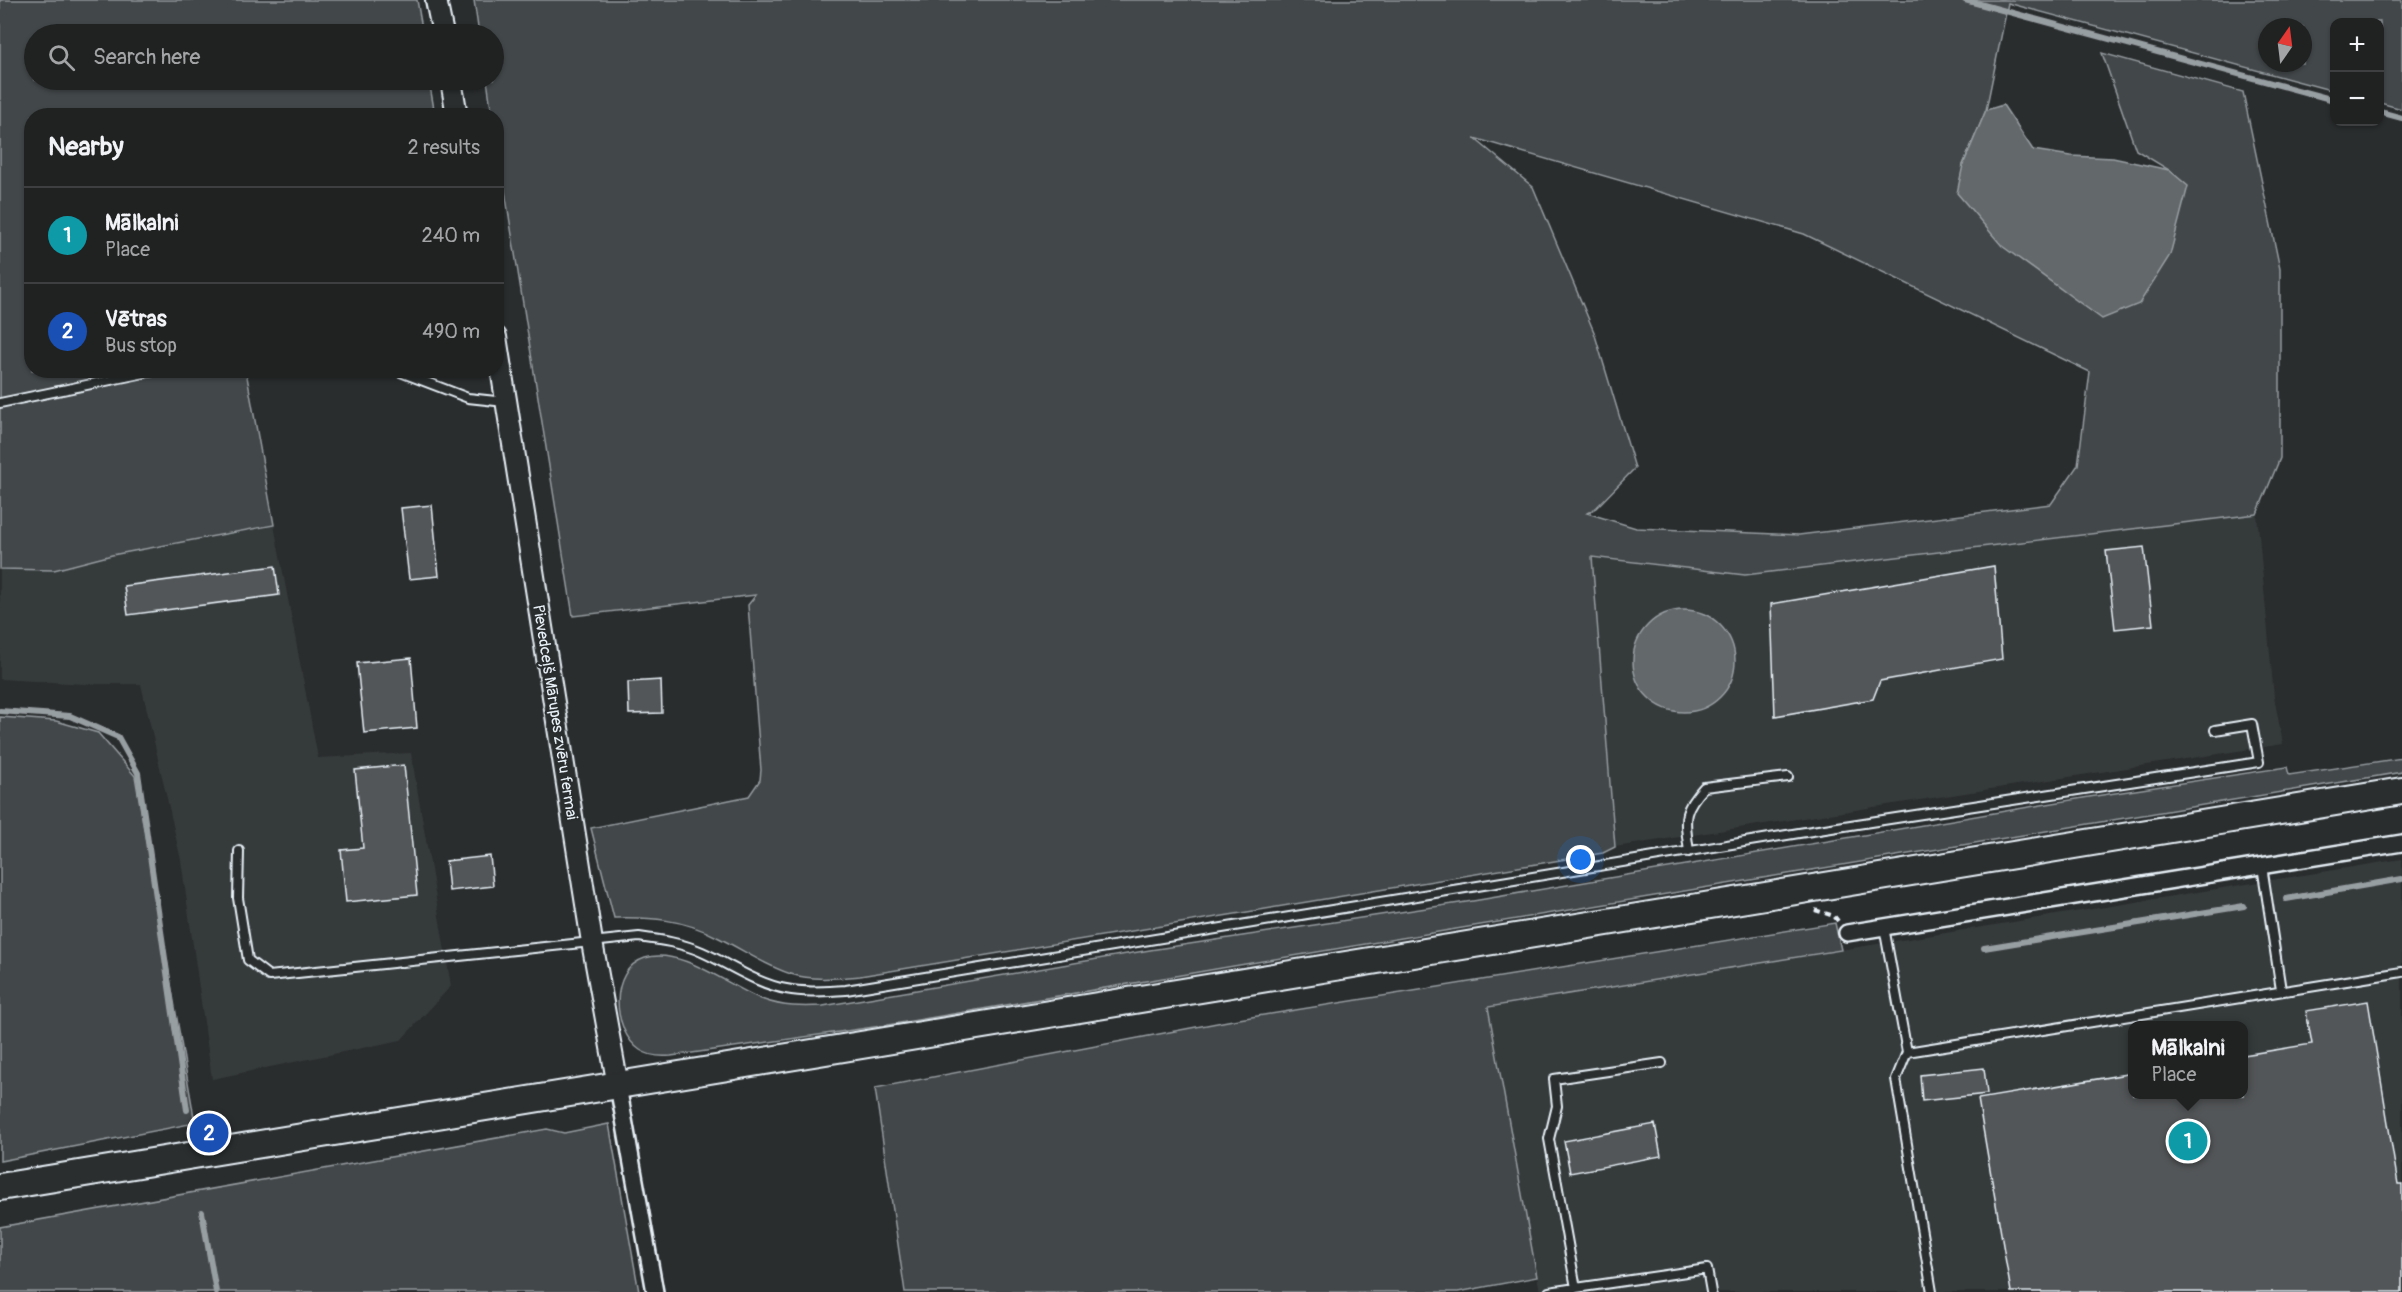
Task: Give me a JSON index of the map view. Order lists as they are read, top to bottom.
{
  "streets": {
    "street": ["Pievedceļš Mārupes zvēru fermai"]
  },
  "north": "top",
  "page": {
    "map_buttons": ["+", "−"],
    "search": "Search here",
    "heading": ["Nearby", "2 results"],
    "list": [
      {
        "mark": "1",
        "name": "Mālkalni",
        "note": "Place",
        "value": "240 m"
      },
      {
        "mark": "2",
        "name": "Vētras",
        "note": "Bus stop",
        "value": "490 m"
      }
    ],
    "popup": ["Mālkalni", "Place"],
    "pins": ["2", "1"]
  }
}
